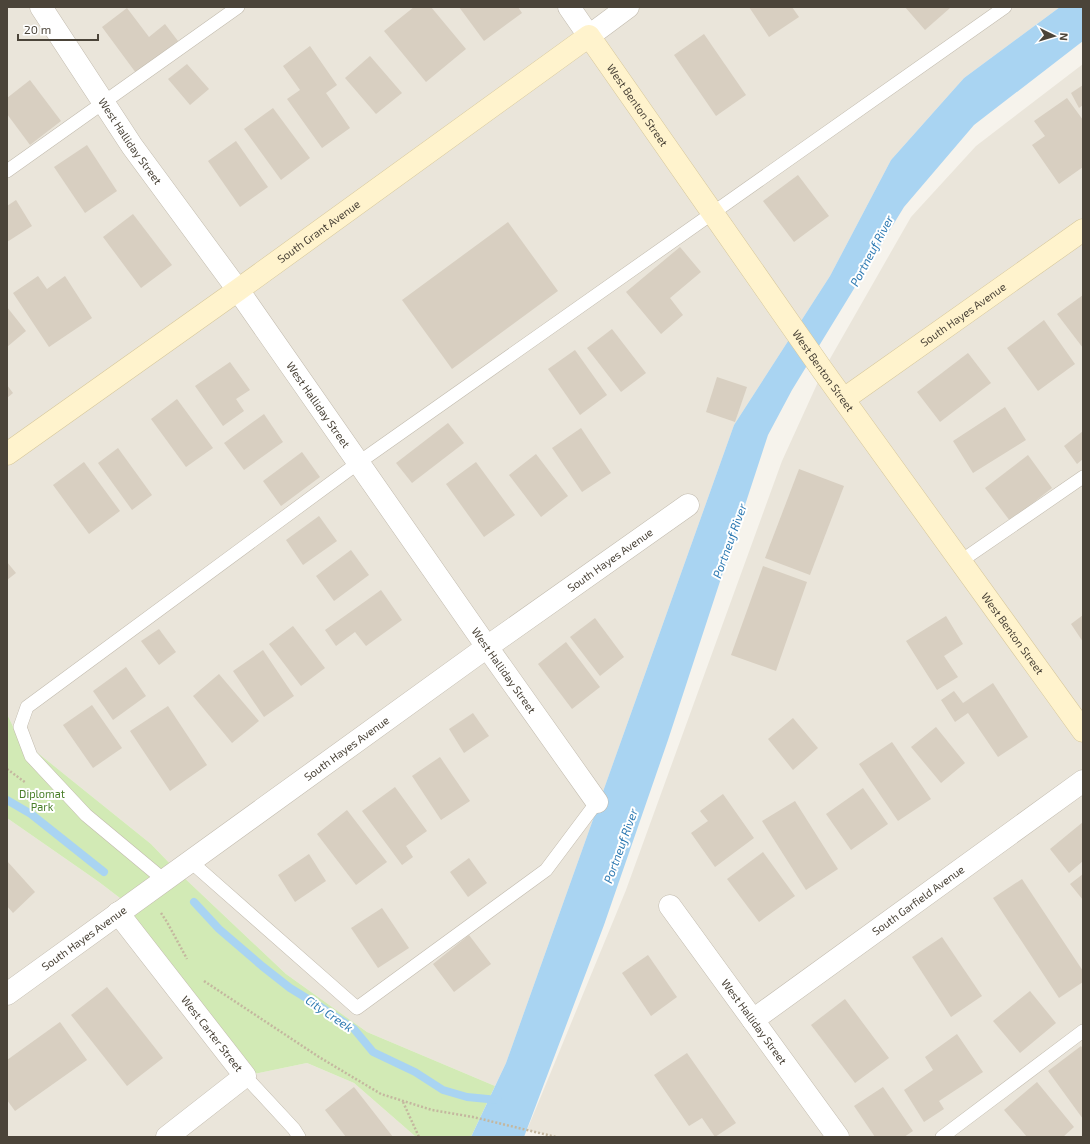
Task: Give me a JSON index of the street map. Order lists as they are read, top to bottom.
{
  "streets": {
    "street": [
      "West Benton Street",
      "West Halliday Street",
      "South Grant Avenue",
      "South Hayes Avenue",
      "South Garfield Avenue",
      "West Carter Street"
    ]
  },
  "crossings": [
    ["West Benton Street", "South Grant Avenue"],
    ["West Benton Street", "South Hayes Avenue"],
    ["West Halliday Street", "South Grant Avenue"],
    ["West Halliday Street", "South Hayes Avenue"],
    ["West Halliday Street", "South Garfield Avenue"],
    ["South Hayes Avenue", "West Carter Street"]
  ],
  "water": ["Portneuf River", "City Creek"],
  "parks": ["Diplomat Park"],
  "scale_bar": "20 m",
  "north": "right"
}
